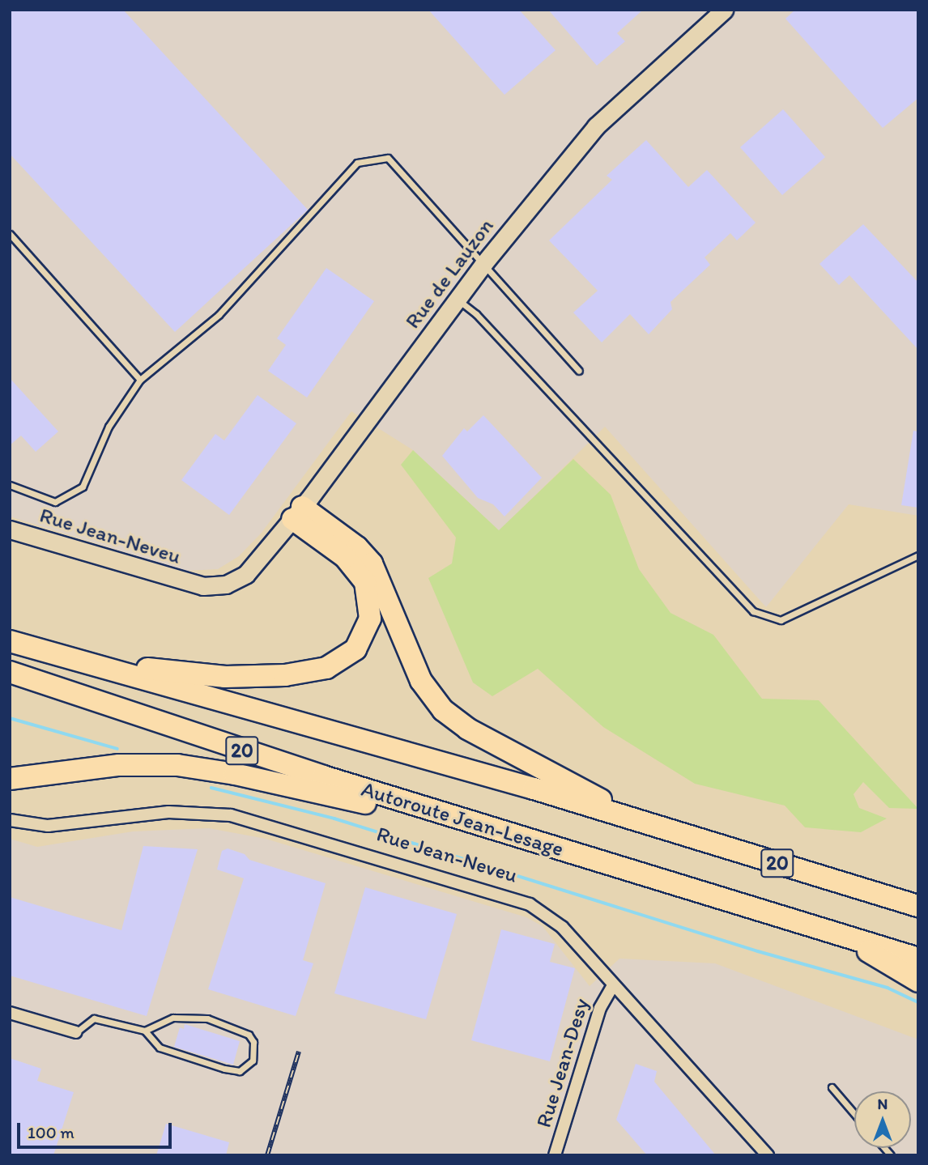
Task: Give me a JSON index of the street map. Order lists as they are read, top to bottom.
{
  "streets": {
    "highway": ["20", "Autoroute Jean-Lesage"],
    "street": ["Rue de Lauzon", "Rue Jean-Neveu", "Rue Jean-Desy"]
  },
  "crossings": [
    ["Rue de Lauzon", "Rue Jean-Neveu"],
    ["Rue Jean-Neveu", "Rue Jean-Desy"]
  ],
  "scale_bar": "100 m",
  "north": "top"
}
